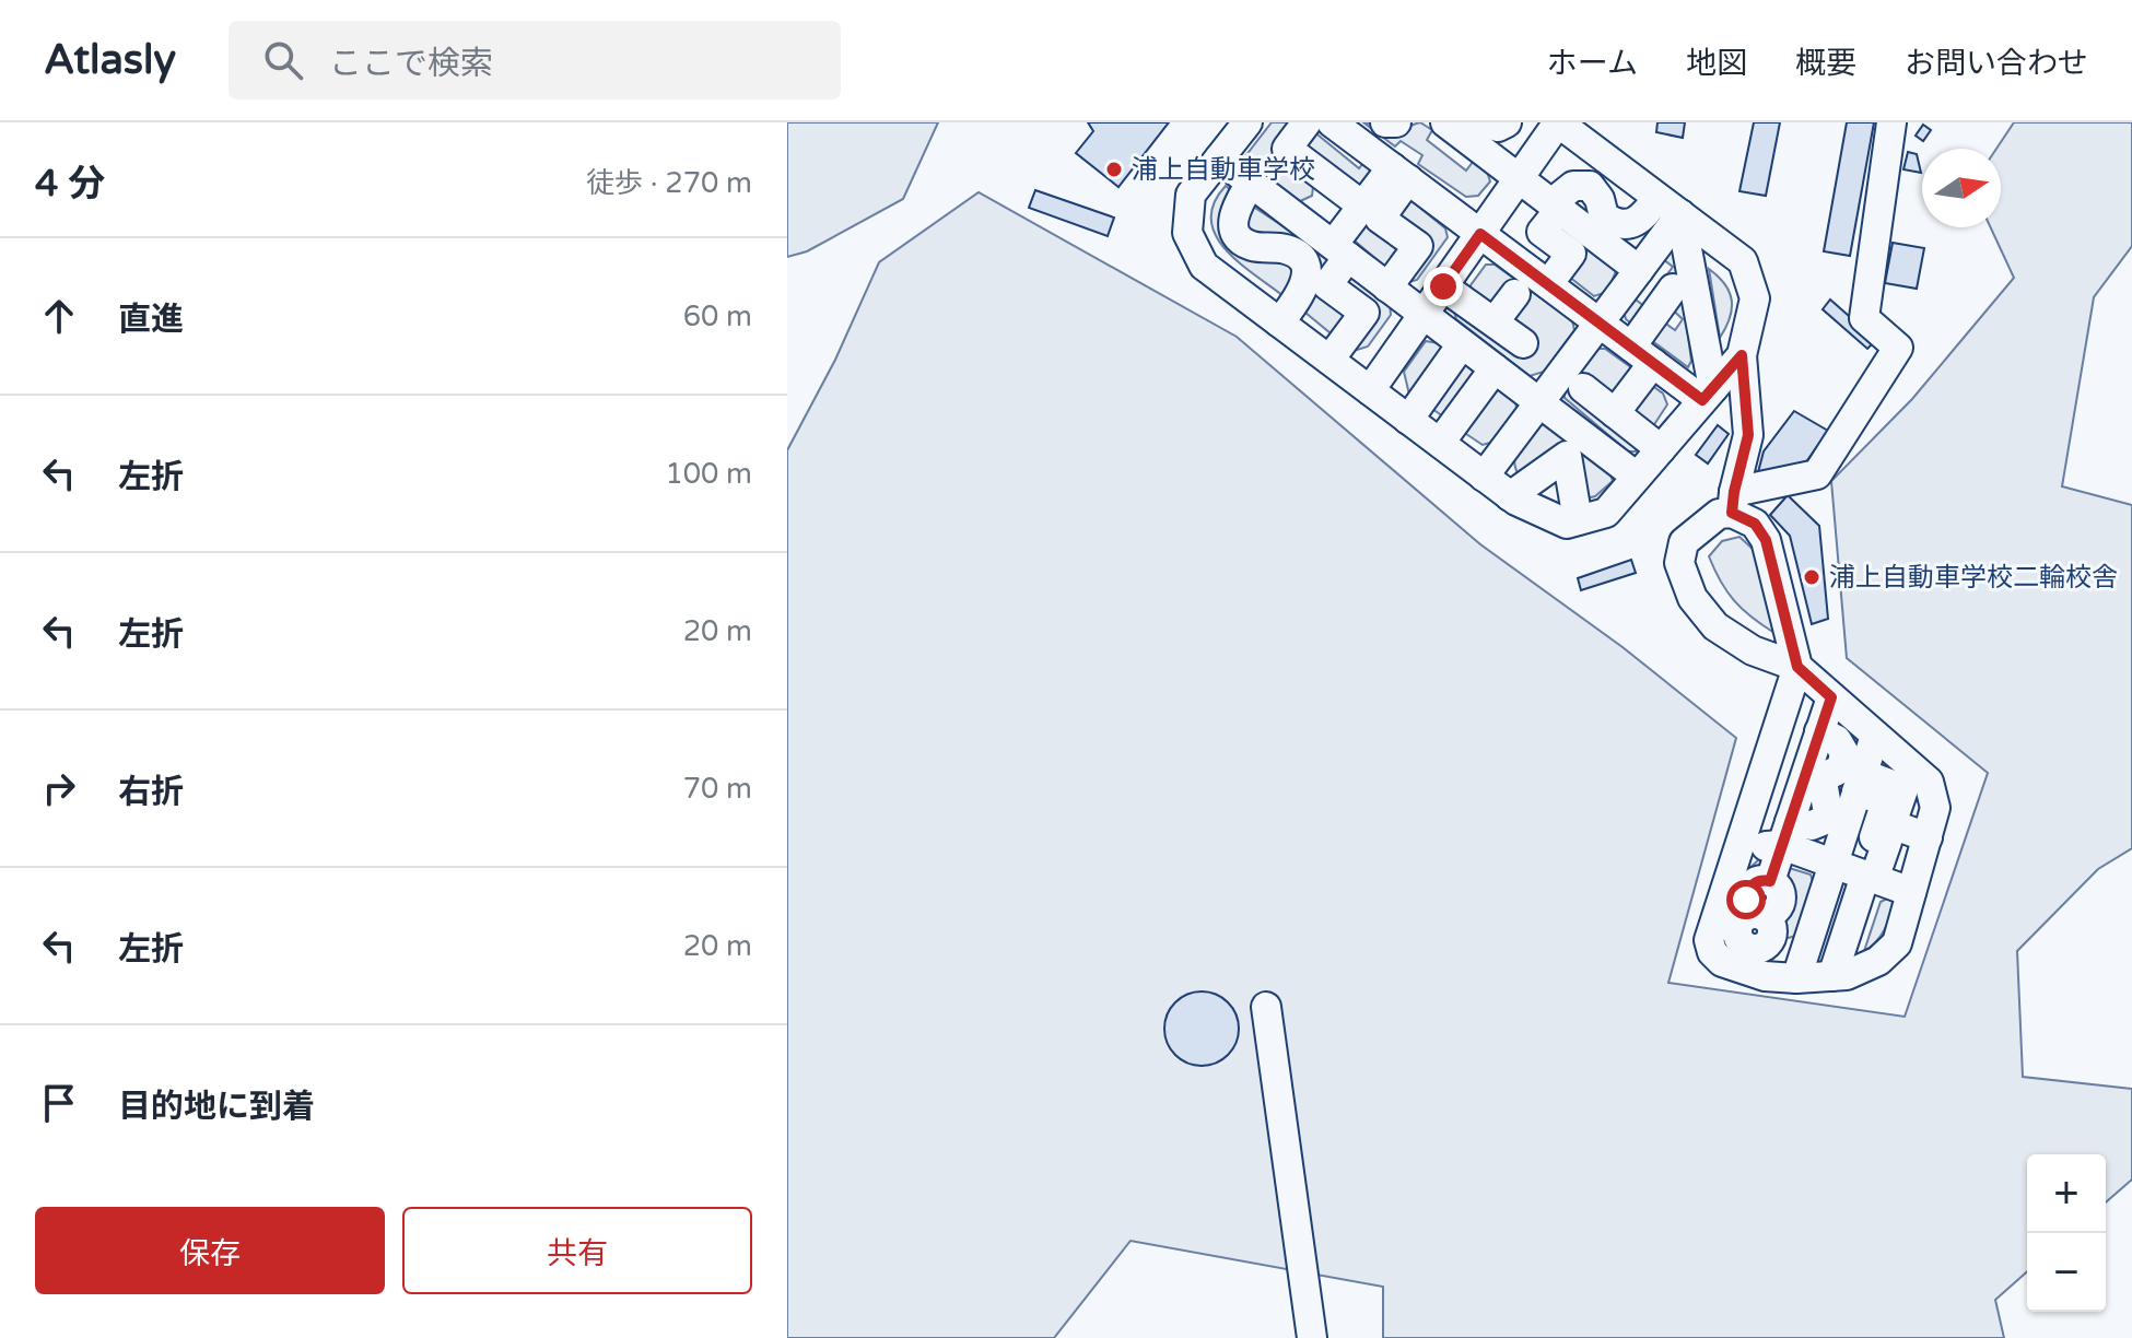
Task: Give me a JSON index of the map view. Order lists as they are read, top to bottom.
{
  "places": ["浦上自動車学校", "浦上自動車学校二輪校舎"],
  "north": "right",
  "page": {
    "header": "Atlasly",
    "search": "ここで検索",
    "nav": [
      "ホーム",
      "地図",
      "概要",
      "お問い合わせ"
    ],
    "heading": ["4 分", "徒歩 · 270 m"],
    "list": [
      ["直進", "60 m"],
      ["左折", "100 m"],
      ["左折", "20 m"],
      ["右折", "70 m"],
      ["左折", "20 m"],
      "目的地に到着"
    ],
    "map_buttons": ["+", "−"],
    "buttons": ["保存", "共有"]
  }
}
